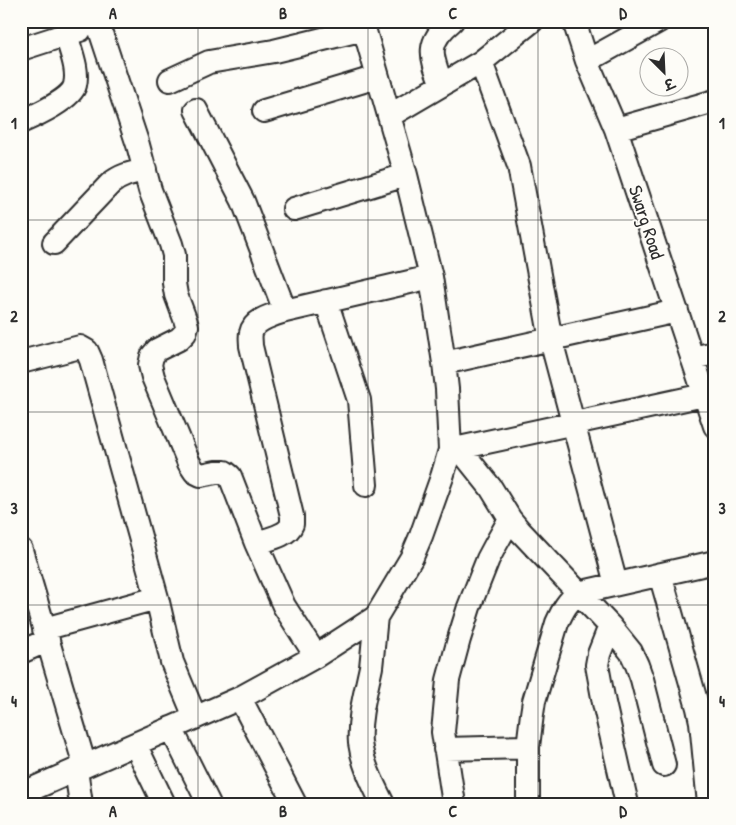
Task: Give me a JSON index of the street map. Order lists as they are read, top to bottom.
{
  "streets": {
    "street": ["Swarg Road"]
  },
  "north": "bottom right",
  "grid": {
    "columns": [
      "A",
      "B",
      "C",
      "D"
    ],
    "rows": [
      "1",
      "2",
      "3",
      "4"
    ]
  }
}
